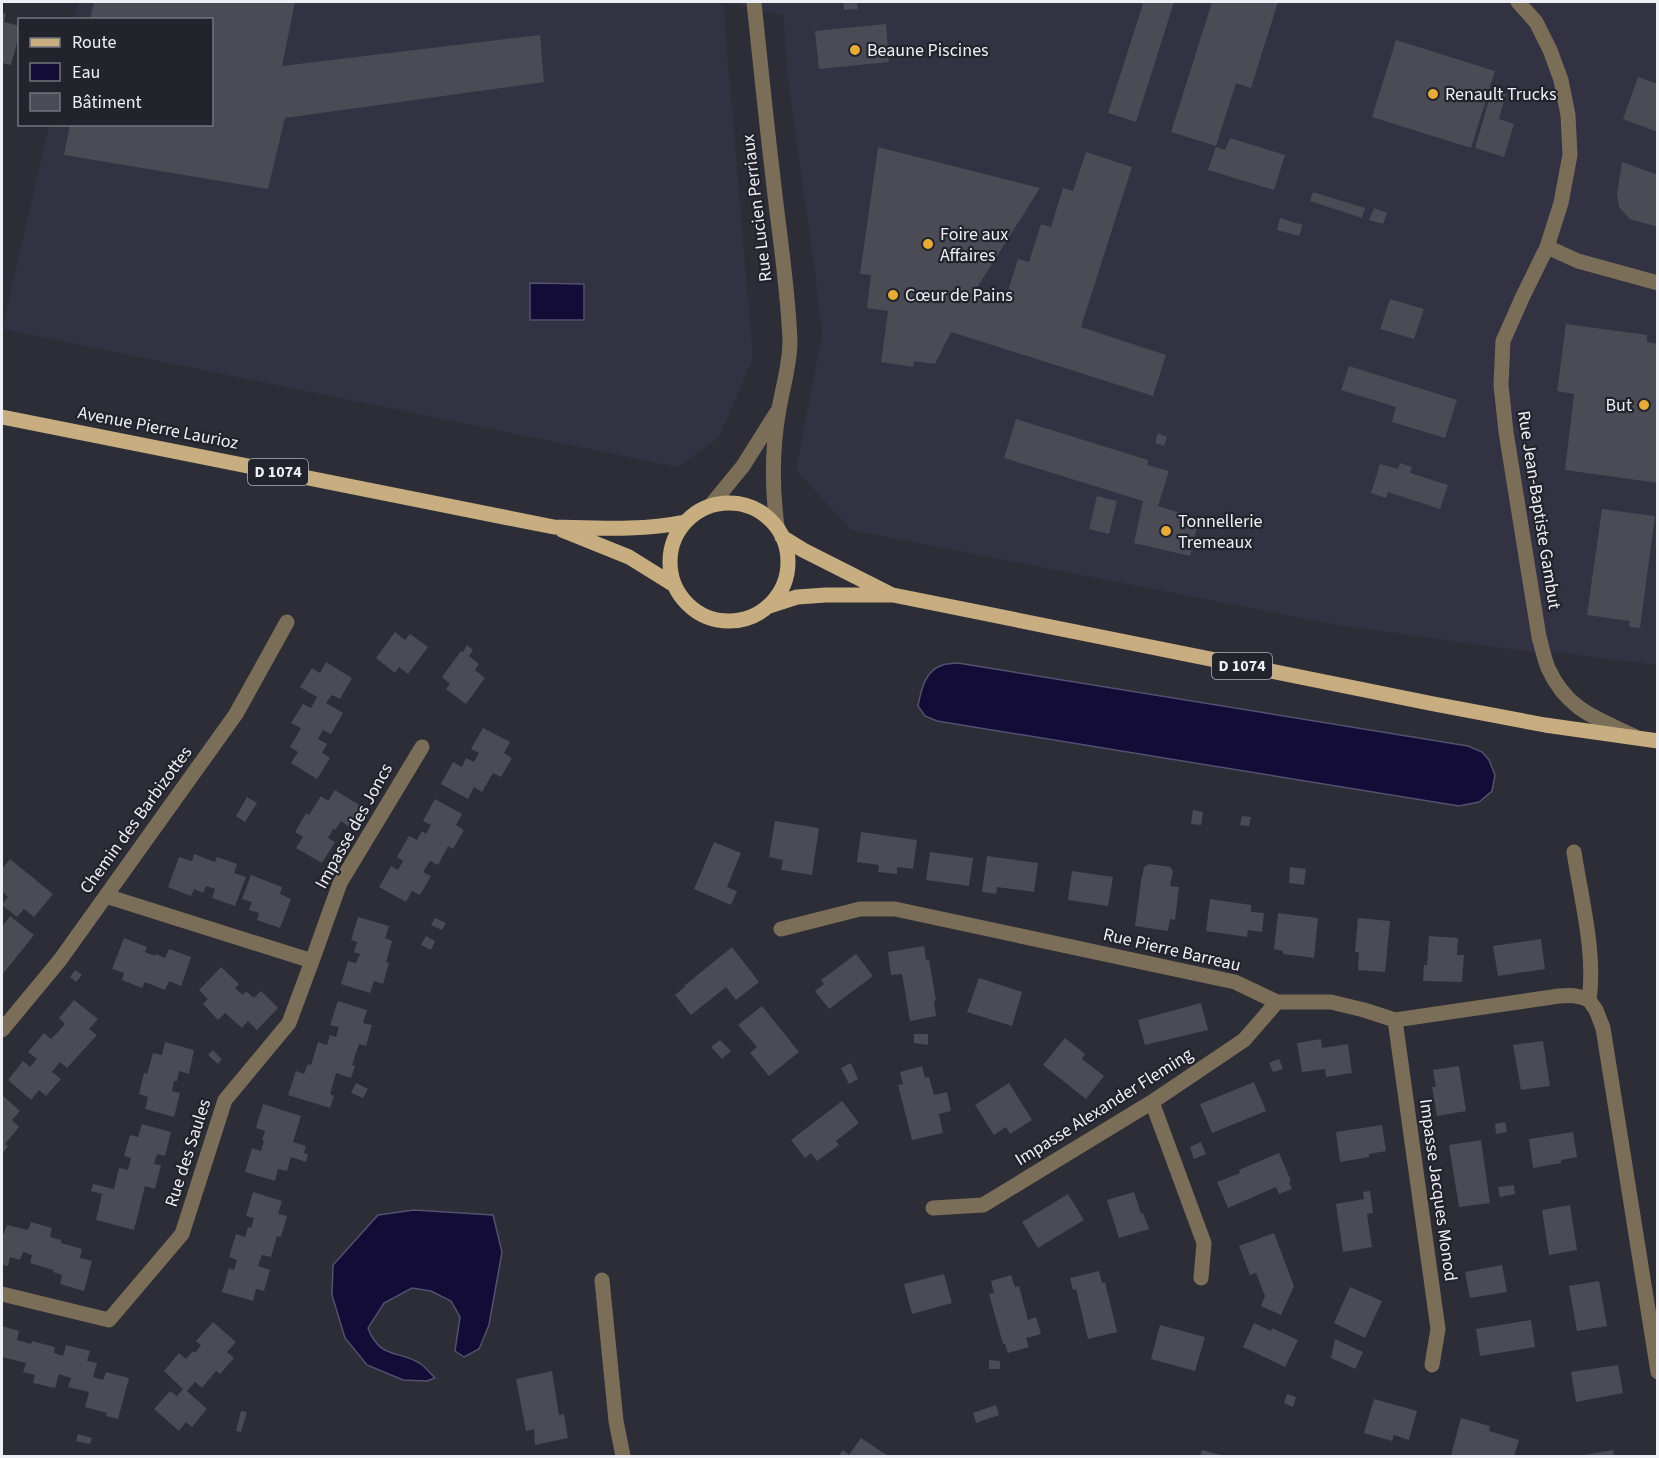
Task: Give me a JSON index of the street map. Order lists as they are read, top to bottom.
{
  "streets": {
    "main road": ["Avenue Pierre Laurioz", "D 1074"],
    "street": [
      "Rue Lucien Perriaux",
      "Rue Jean-Baptiste Gambut",
      "Chemin des Barbizottes",
      "Impasse des Joncs",
      "Rue Pierre Barreau",
      "Impasse Alexander Fleming",
      "Rue des Saules",
      "Impasse Jacques Monod"
    ]
  },
  "crossings": [
    ["Rue Lucien Perriaux", "Avenue Pierre Laurioz"],
    ["Rue Lucien Perriaux", "D 1074"],
    ["Avenue Pierre Laurioz", "D 1074"],
    ["D 1074", "Rue Jean-Baptiste Gambut"],
    ["Impasse des Joncs", "Rue des Saules"],
    ["Rue Pierre Barreau", "Impasse Alexander Fleming"],
    ["Rue Pierre Barreau", "Impasse Jacques Monod"]
  ],
  "places": [
    "Beaune Piscines",
    "Renault Trucks",
    "Foire aux Affaires",
    "Cœur de Pains",
    "But",
    "Tonnellerie Tremeaux"
  ],
  "legend": ["Route", "Eau", "Bâtiment"]
}
